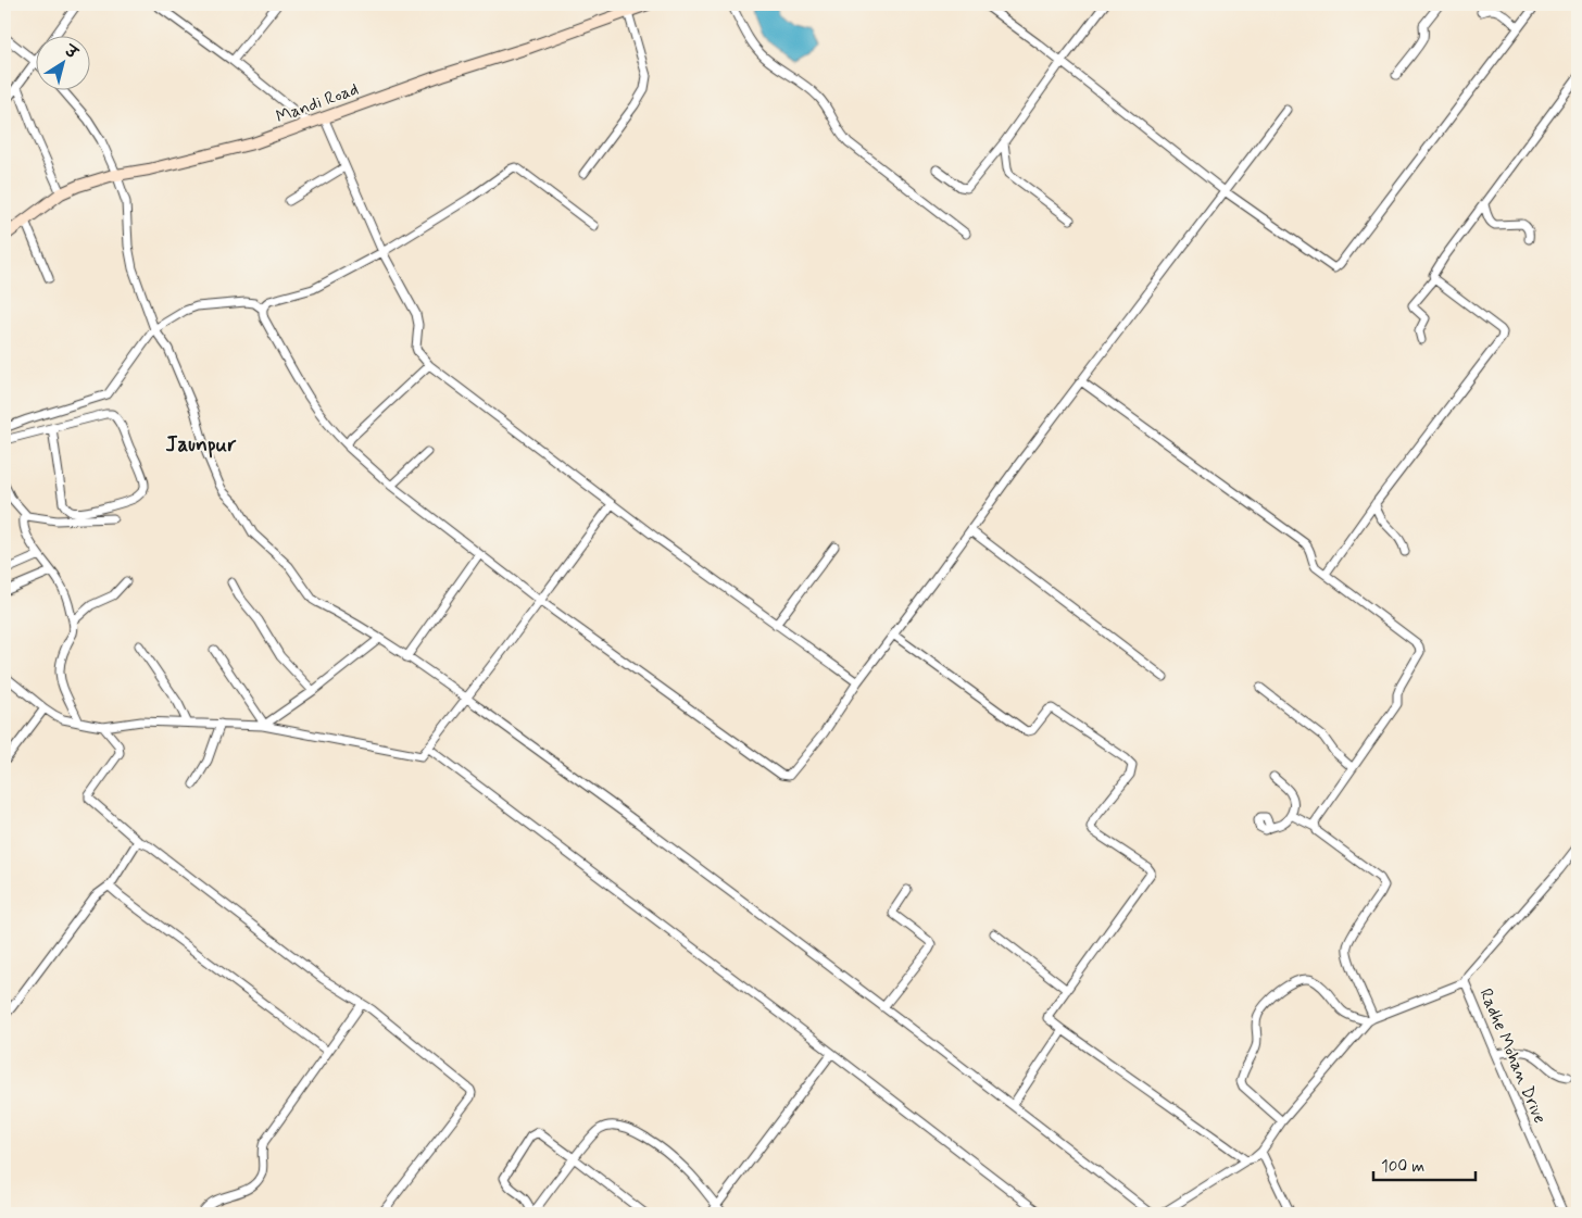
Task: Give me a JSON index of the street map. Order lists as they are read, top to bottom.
{
  "streets": {
    "street": ["Mandi Road", "Radhe Mohan Drive"]
  },
  "districts": ["Jaunpur"],
  "scale_bar": "100 m",
  "north": "top right"
}
